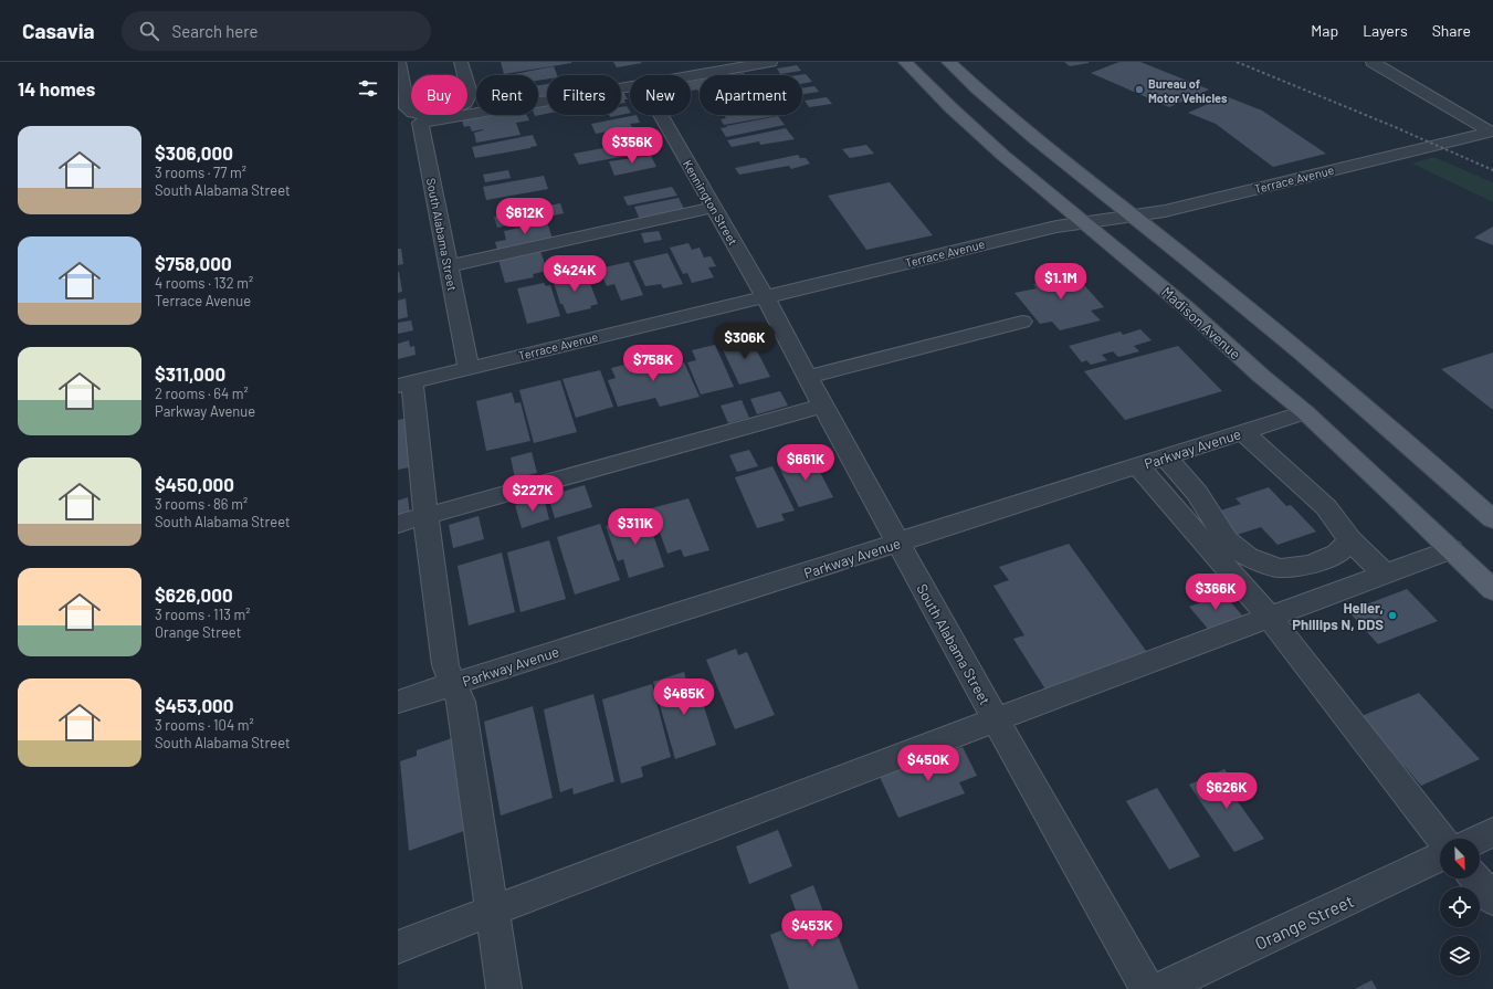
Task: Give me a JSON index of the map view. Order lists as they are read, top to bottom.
{
  "streets": {
    "main road": ["Madison Avenue"],
    "street": [
      "Terrace Avenue",
      "Kennington Street",
      "South Alabama Street",
      "Parkway Avenue",
      "Orange Street"
    ]
  },
  "crossings": [
    ["Terrace Avenue", "Kennington Street"],
    ["Terrace Avenue", "South Alabama Street"],
    ["Terrace Avenue", "Madison Avenue"],
    ["Kennington Street", "South Alabama Street"],
    ["South Alabama Street", "Parkway Avenue"],
    ["Madison Avenue", "Parkway Avenue"]
  ],
  "places": ["Bureau of Motor Vehicles", "Heller, Phillips N, DDS"],
  "north": "bottom right",
  "page": {
    "header": "Casavia",
    "search": "Search here",
    "nav": ["Map", "Layers", "Share"],
    "heading": "14 homes",
    "chip": [
      "Buy",
      "Rent",
      "Filters",
      "New",
      "Apartment"
    ],
    "list": [
      {
        "name": "$306,000",
        "note": "3 rooms · 77 m² · South Alabama Street"
      },
      {
        "name": "$758,000",
        "note": "4 rooms · 132 m² · Terrace Avenue"
      },
      {
        "name": "$311,000",
        "note": "2 rooms · 64 m² · Parkway Avenue"
      },
      {
        "name": "$450,000",
        "note": "3 rooms · 86 m² · South Alabama Street"
      },
      {
        "name": "$626,000",
        "note": "3 rooms · 113 m² · Orange Street"
      },
      {
        "name": "$453,000",
        "note": "3 rooms · 104 m² · South Alabama Street"
      }
    ],
    "price": [
      "$356K",
      "$612K",
      "$424K",
      "$1.1M",
      "$306K",
      "$758K",
      "$661K",
      "$227K",
      "$311K",
      "$366K",
      "$465K",
      "$450K",
      "$626K",
      "$453K"
    ]
  }
}
